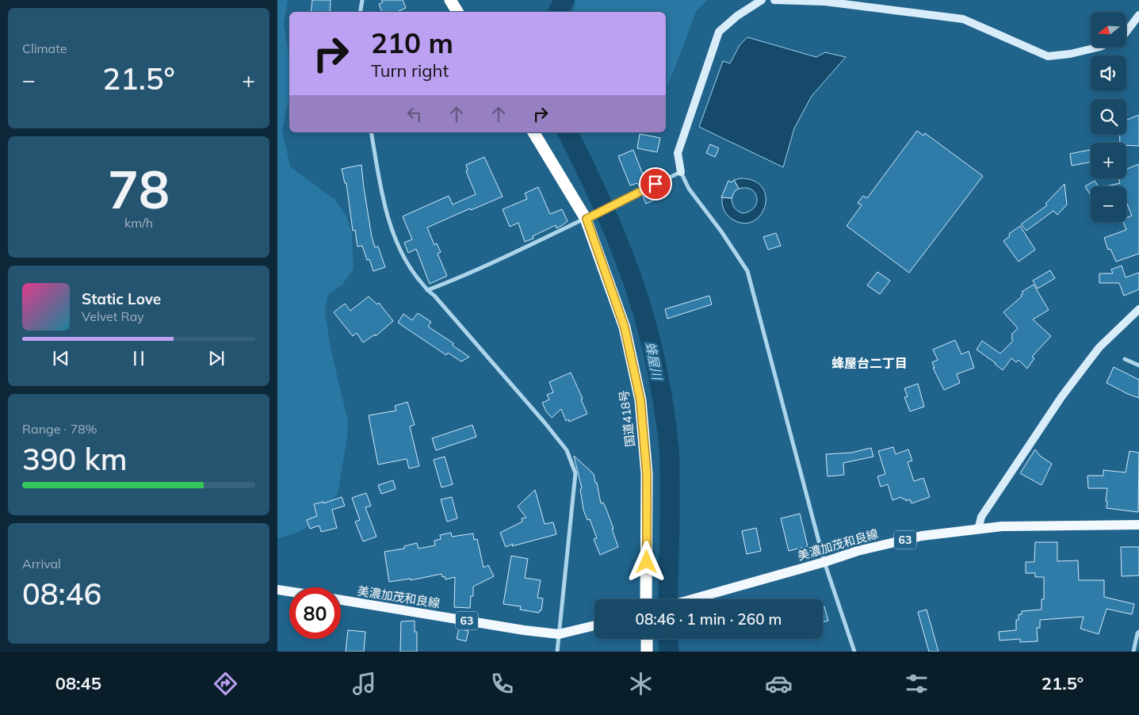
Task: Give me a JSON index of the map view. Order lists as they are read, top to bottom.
{
  "streets": {
    "highway": ["国道418号"],
    "main road": ["63", "美濃加茂和良線"]
  },
  "districts": ["蜂屋台二丁目"],
  "water": ["蜂屋川"],
  "north": "left",
  "page": {
    "tile": [
      "Climate",
      ["78", "km/h"],
      ["Range · 78%", "390 km"],
      ["Arrival", "08:46"]
    ],
    "map_buttons": ["+", "−"],
    "turn": ["210 m", "Turn right"],
    "heat": ["−", "21.5°", "+"],
    "song": ["Static Love", "Velvet Ray"],
    "limit": "80",
    "trip": "08:46 · 1 min · 260 m",
    "tabs": ["08:45", "21.5°"]
  }
}
